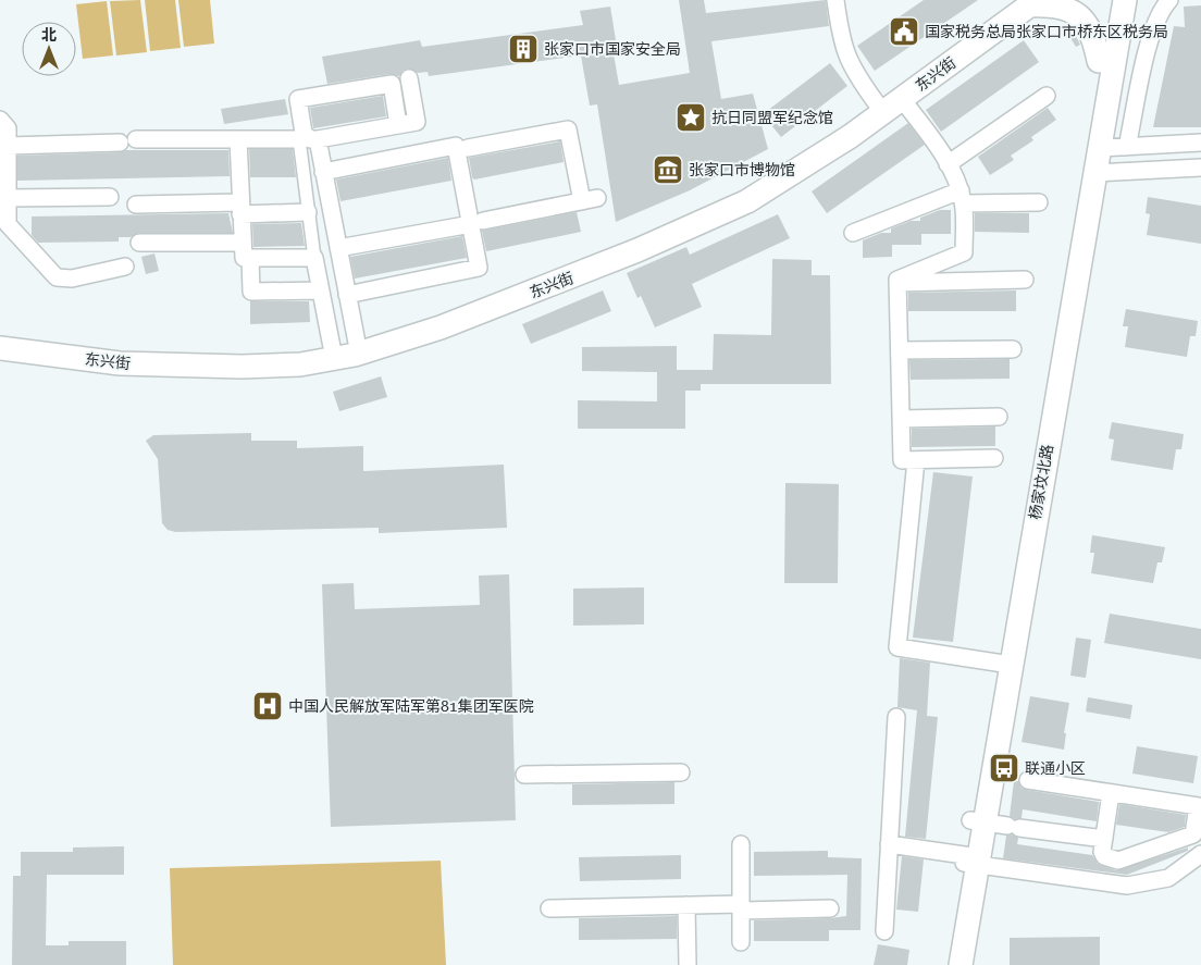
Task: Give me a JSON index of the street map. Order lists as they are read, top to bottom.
{
  "streets": {
    "main road": ["东兴街", "杨家坟北路"]
  },
  "places": {
    "public building": ["国家税务总局张家口市桥东区税务局"],
    "building": ["张家口市国家安全局"],
    "place": ["抗日同盟军纪念馆"],
    "museum": ["张家口市博物馆"],
    "hospital": ["中国人民解放军陆军第81集团军医院"],
    "bus stop": ["联通小区"]
  },
  "north": "top"
}
